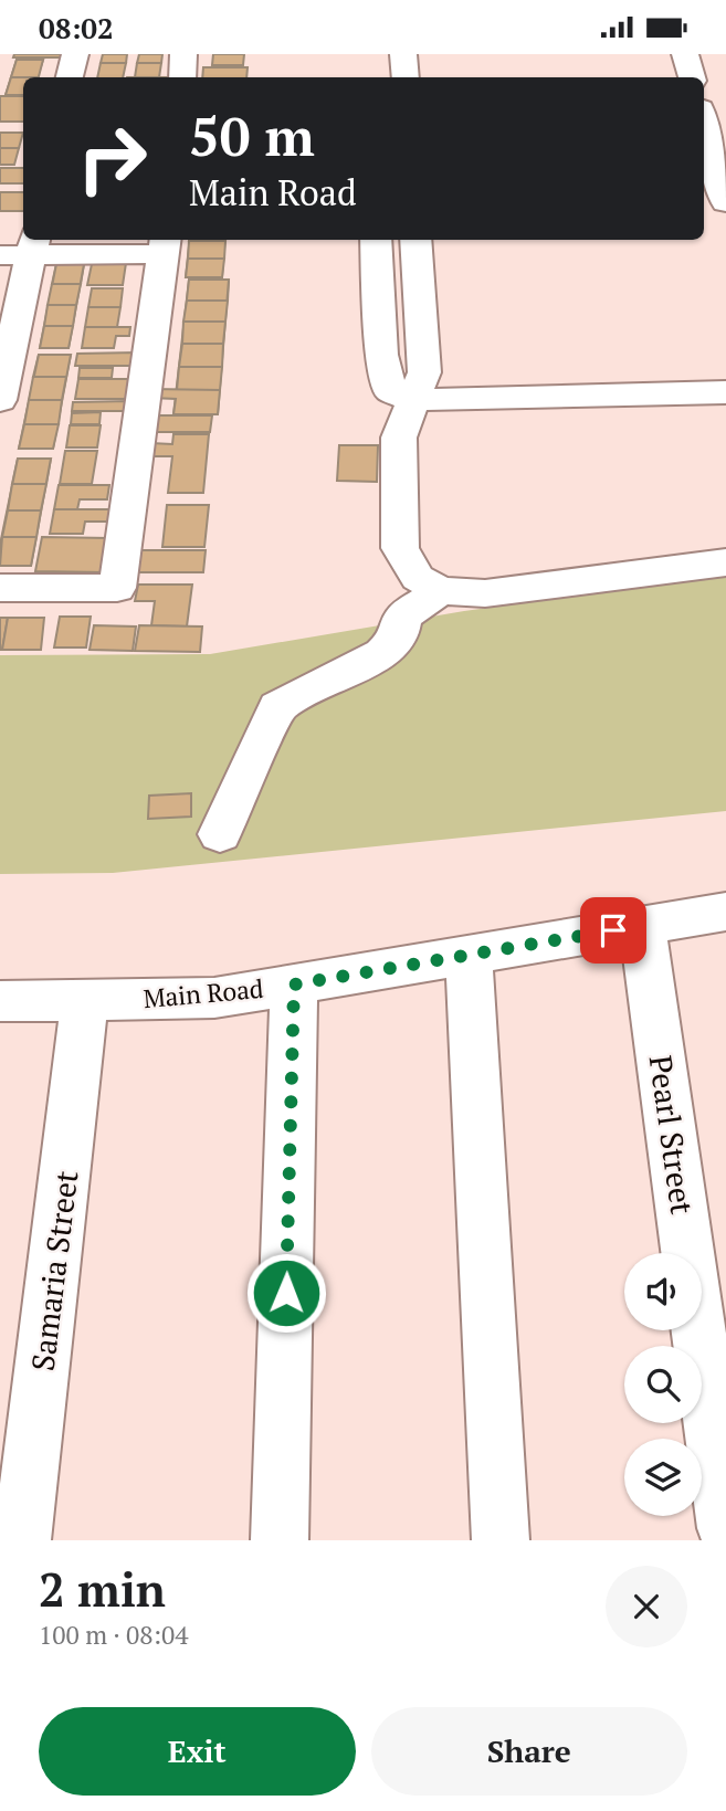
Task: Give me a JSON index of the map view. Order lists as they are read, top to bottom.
{
  "streets": {
    "street": ["Main Road", "Pearl Street", "Samaria Street"]
  },
  "crossings": [
    ["Main Road", "Pearl Street"],
    ["Main Road", "Samaria Street"]
  ],
  "page": {
    "status": "08:02",
    "turn": ["50 m", "Main Road"],
    "heading": ["2 min", "100 m · 08:04"],
    "buttons": ["Exit", "Share"]
  }
}
